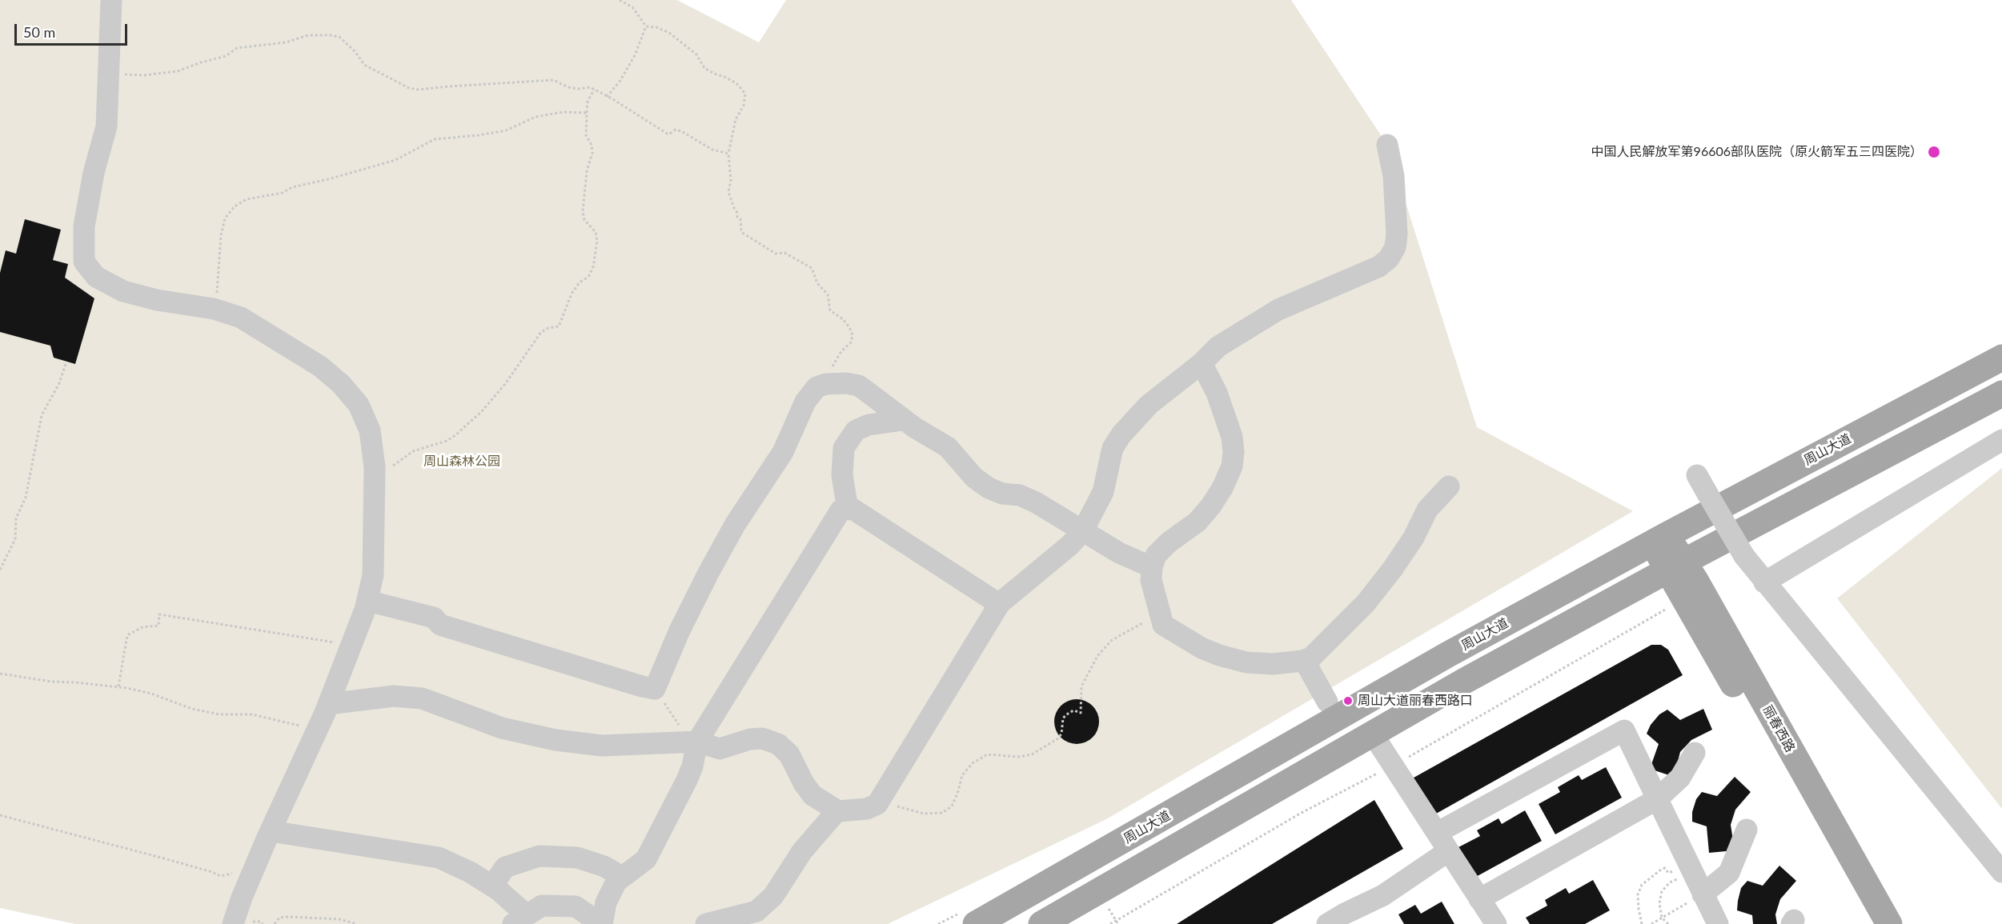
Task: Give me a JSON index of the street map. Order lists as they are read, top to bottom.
{
  "streets": {
    "main road": ["周山大道", "丽春西路"]
  },
  "crossings": [
    ["周山大道", "丽春西路"]
  ],
  "parks": ["周山森林公园"],
  "places": ["中国人民解放军第96606部队医院（原火箭军五三四医院）", "周山大道丽春西路口"],
  "scale_bar": "50 m"
}
